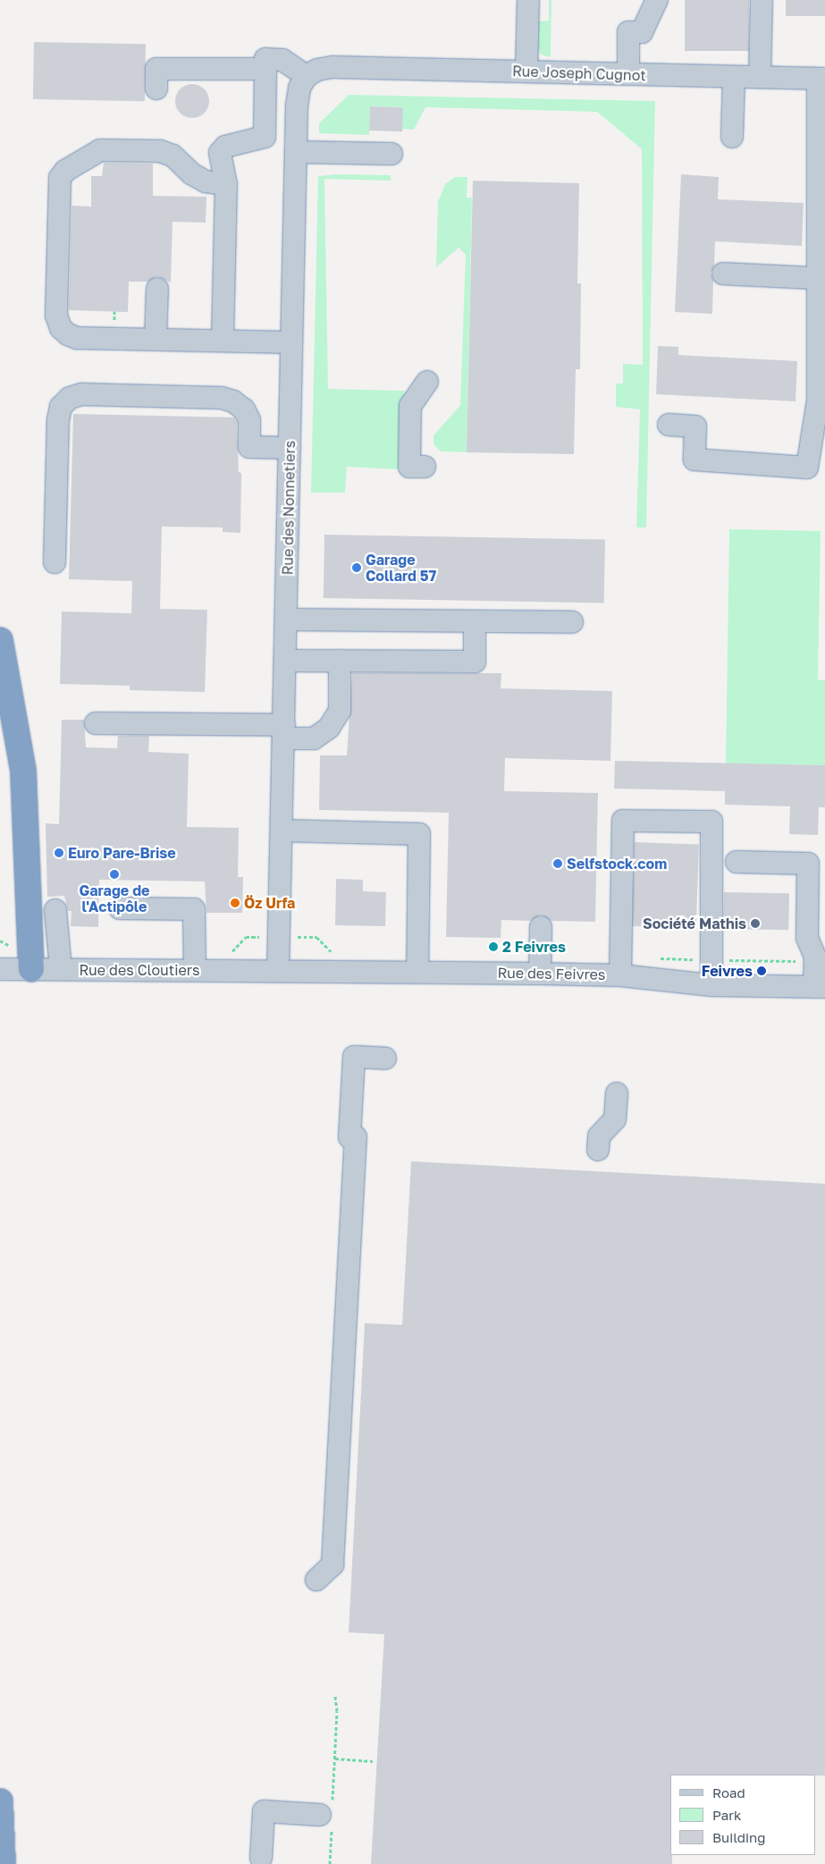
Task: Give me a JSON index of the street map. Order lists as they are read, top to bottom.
{
  "streets": {
    "street": [
      "Rue Joseph Cugnot",
      "Rue des Nonnetiers",
      "Rue des Cloutiers",
      "Rue des Feivres"
    ]
  },
  "crossings": [
    ["Rue Joseph Cugnot", "Rue des Nonnetiers"],
    ["Rue des Nonnetiers", "Rue des Cloutiers"],
    ["Rue des Nonnetiers", "Rue des Feivres"],
    ["Rue des Cloutiers", "Rue des Feivres"]
  ],
  "places": [
    "Garage Collard 57",
    "Euro Pare-Brise",
    "Selfstock.com",
    "Garage de l'Actipôle",
    "Öz Urfa",
    "Société Mathis",
    "2 Feivres",
    "Feivres"
  ],
  "legend": ["Road", "Park", "Building"]
}
